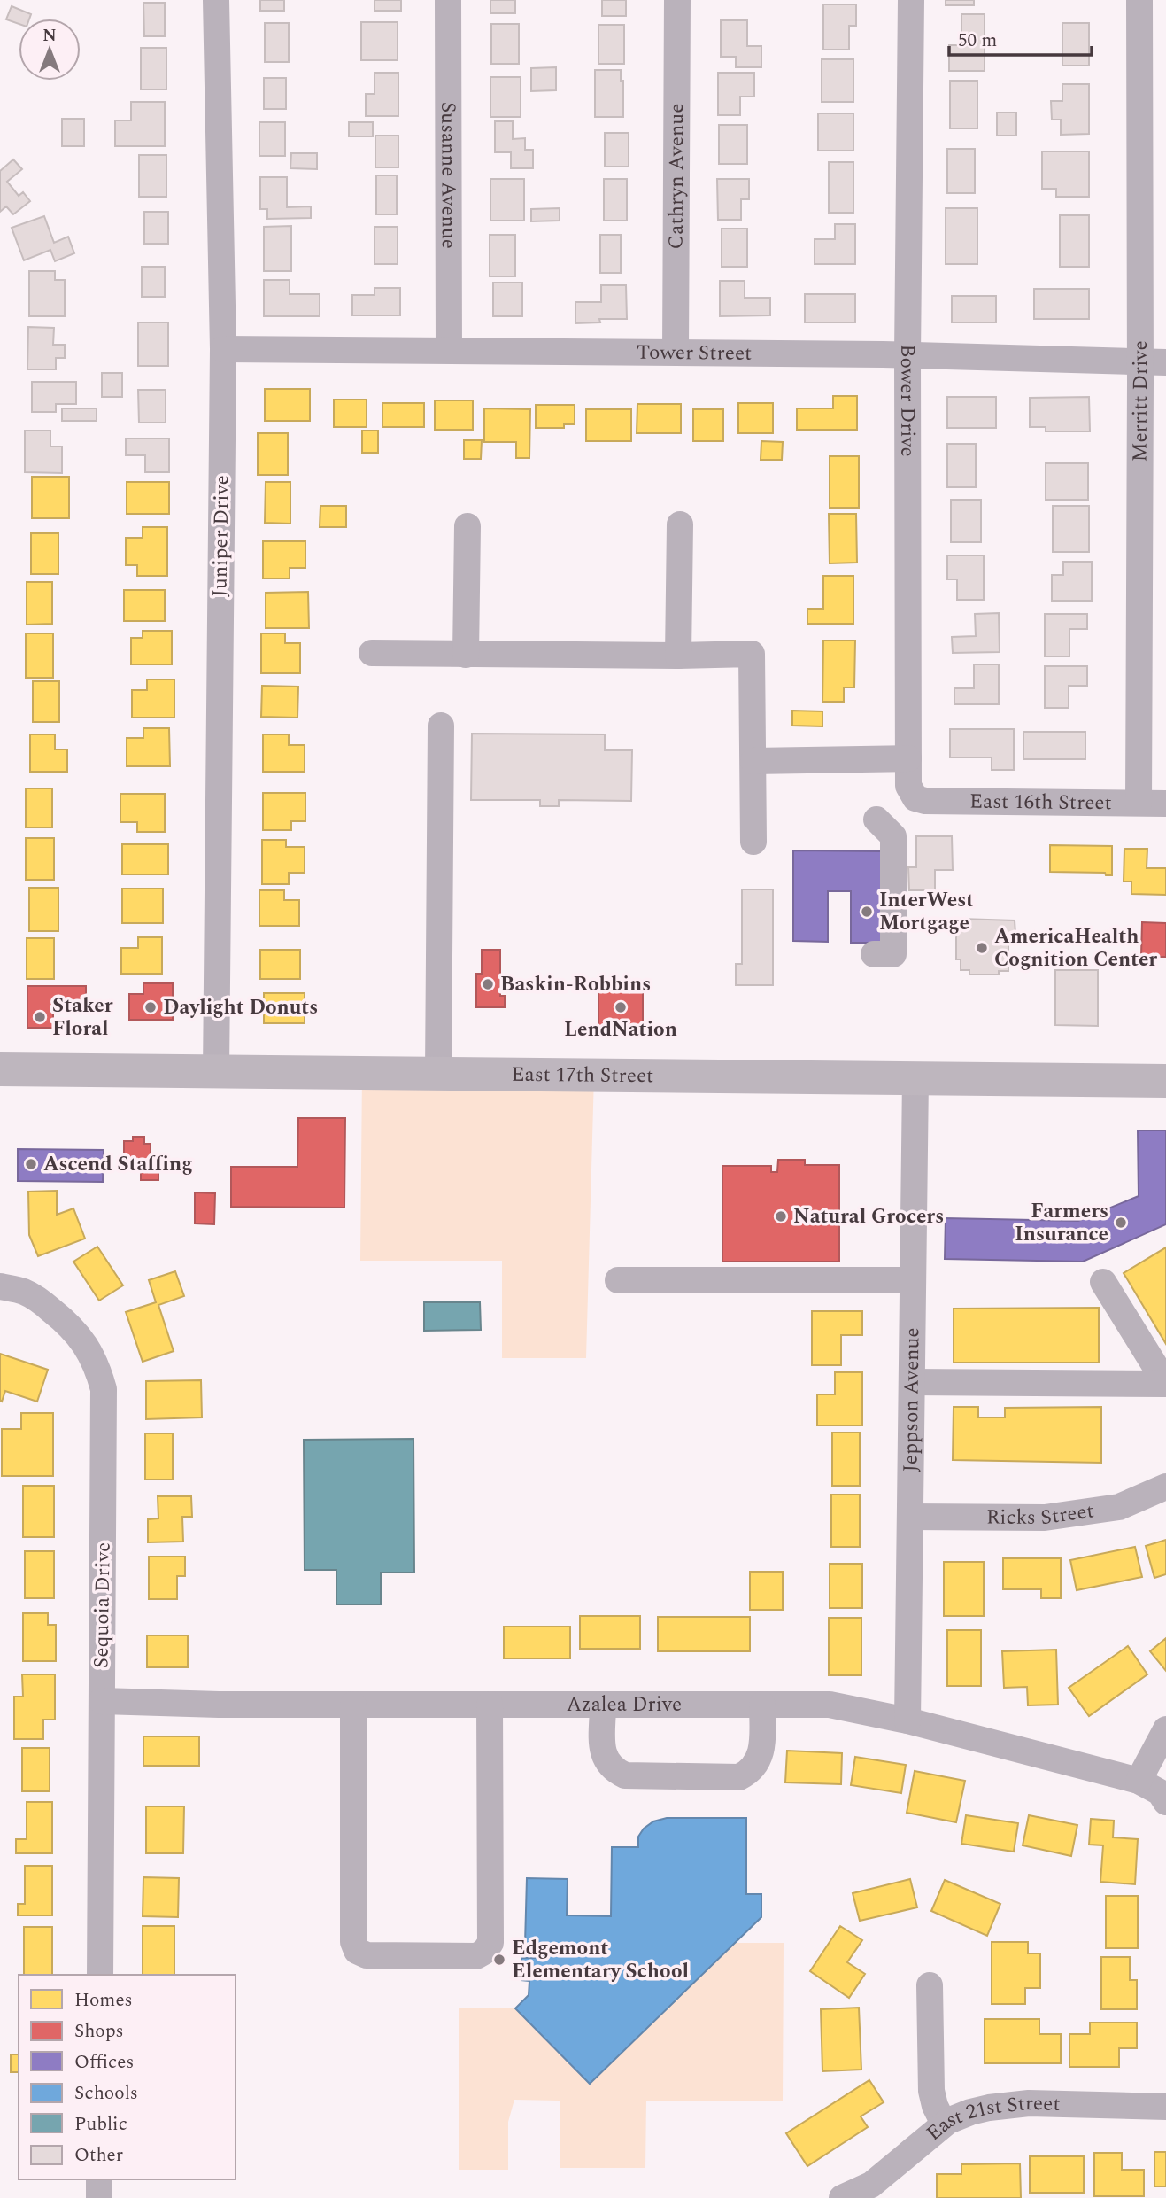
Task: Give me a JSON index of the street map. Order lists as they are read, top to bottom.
{
  "streets": {
    "main road": ["East 17th Street"],
    "street": [
      "Susanne Avenue",
      "Cathryn Avenue",
      "Tower Street",
      "Bower Drive",
      "Merritt Drive",
      "Juniper Drive",
      "East 16th Street",
      "Jeppson Avenue",
      "Ricks Street",
      "Sequoia Drive",
      "Azalea Drive",
      "East 21st Street"
    ]
  },
  "crossings": [
    ["Susanne Avenue", "Tower Street"],
    ["Cathryn Avenue", "Tower Street"],
    ["Tower Street", "Bower Drive"],
    ["Tower Street", "Merritt Drive"],
    ["Tower Street", "Juniper Drive"],
    ["Bower Drive", "East 16th Street"],
    ["Merritt Drive", "East 16th Street"],
    ["Juniper Drive", "East 17th Street"],
    ["East 17th Street", "Jeppson Avenue"],
    ["Jeppson Avenue", "Ricks Street"],
    ["Jeppson Avenue", "Azalea Drive"],
    ["Sequoia Drive", "Azalea Drive"]
  ],
  "places": [
    "InterWest Mortgage",
    "AmericaHealth Cognition Center",
    "Baskin-Robbins",
    "Daylight Donuts",
    "LendNation",
    "Staker Floral",
    "Ascend Staffing",
    "Natural Grocers",
    "Farmers Insurance",
    "Edgemont Elementary School"
  ],
  "legend": [
    "Homes",
    "Shops",
    "Offices",
    "Schools",
    "Public",
    "Other"
  ],
  "scale_bar": "50 m",
  "north": "top"
}
